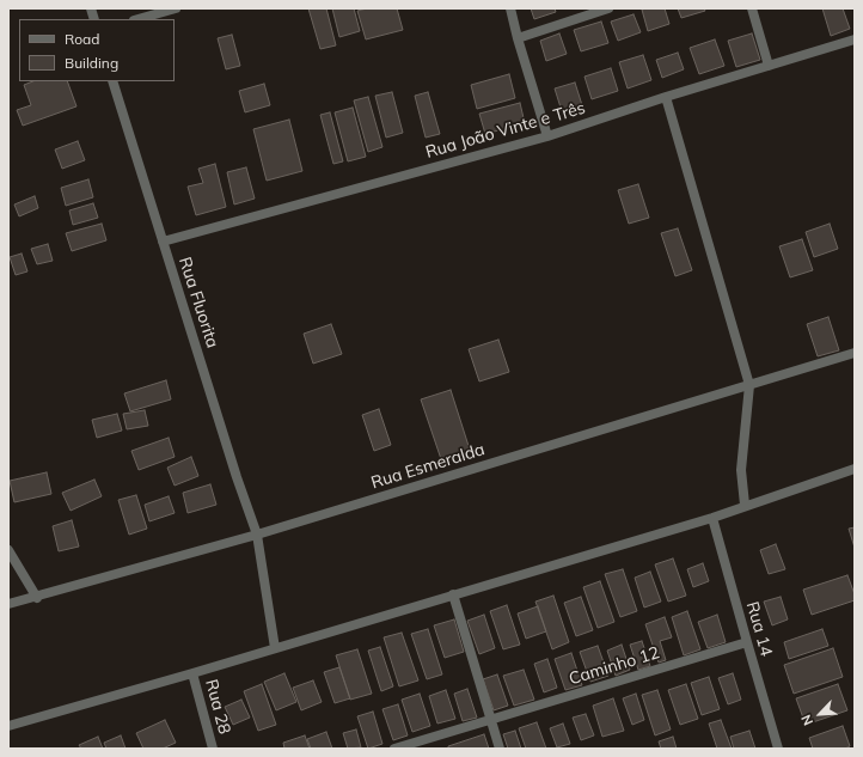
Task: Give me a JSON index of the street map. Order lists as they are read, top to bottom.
{
  "streets": {
    "street": [
      "Rua João Vinte e Três",
      "Rua Fluorita",
      "Rua Esmeralda",
      "Rua 14",
      "Caminho 12",
      "Rua 28"
    ]
  },
  "crossings": [
    ["Rua João Vinte e Três", "Rua Fluorita"],
    ["Rua Fluorita", "Rua Esmeralda"],
    ["Rua 14", "Caminho 12"]
  ],
  "legend": ["Road", "Building"],
  "north": "bottom left"
}
